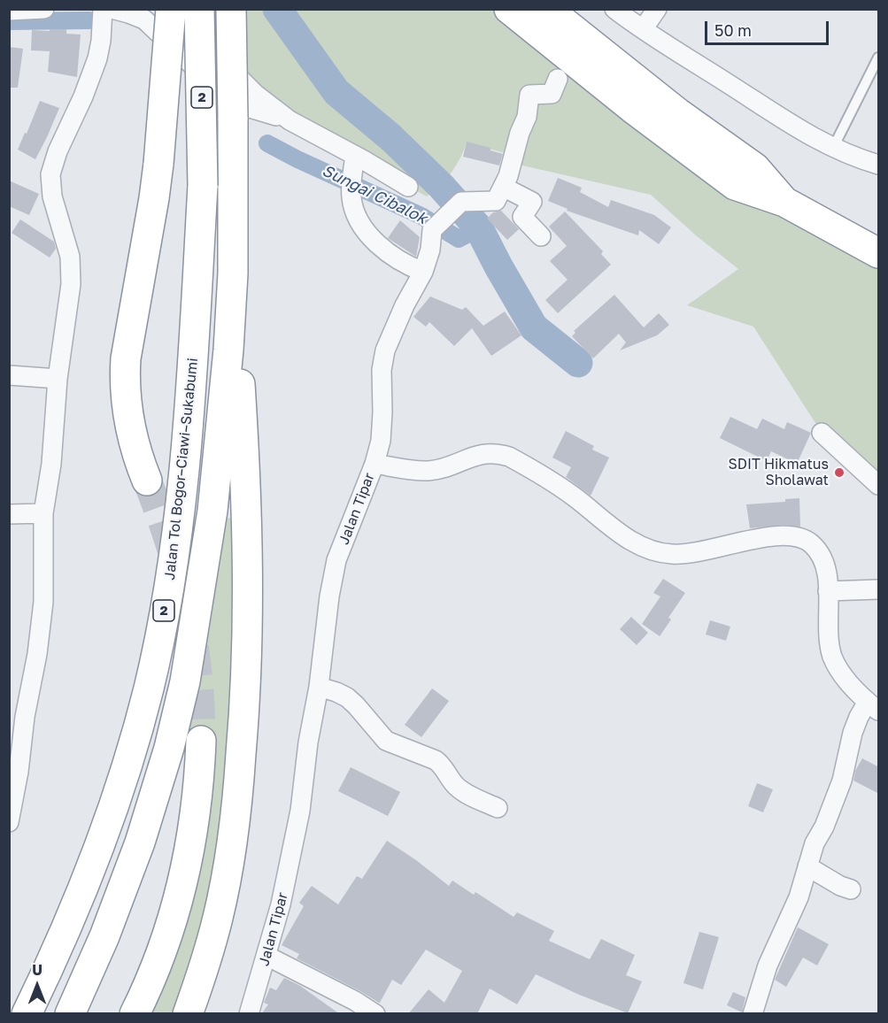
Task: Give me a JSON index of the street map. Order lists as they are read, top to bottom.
{
  "streets": {
    "highway": ["2", "Jalan Tol Bogor–Ciawi–Sukabumi"],
    "street": ["Jalan Tipar"]
  },
  "water": ["Sungai Cibalok"],
  "places": ["SDIT Hikmatus Sholawat"],
  "scale_bar": "50 m",
  "north": "top"
}
